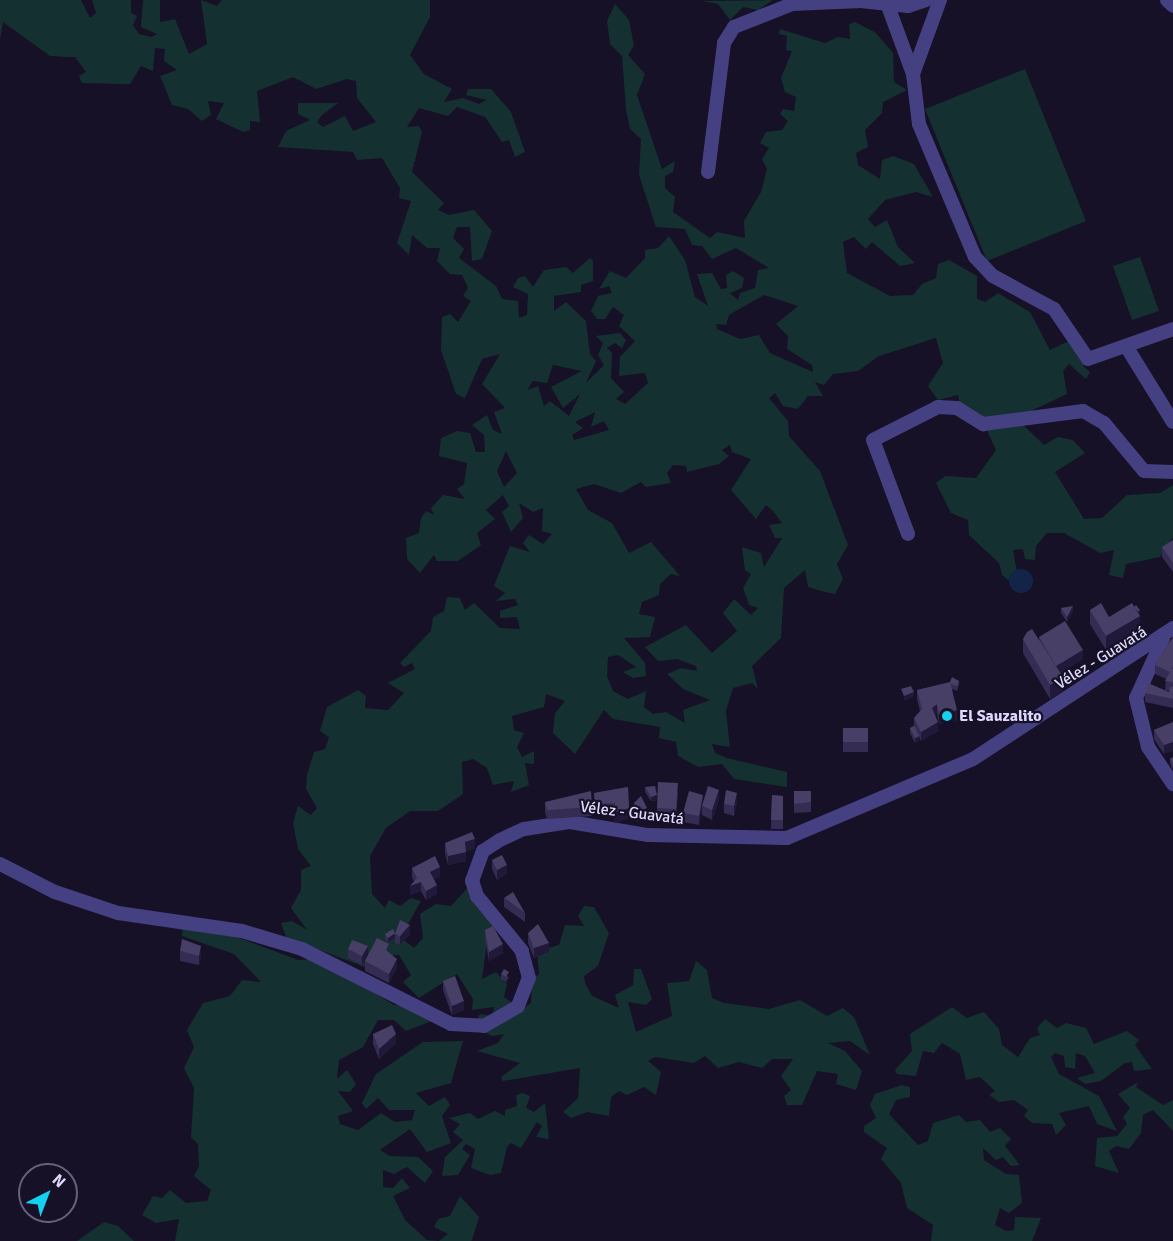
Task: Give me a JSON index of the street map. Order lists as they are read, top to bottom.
{
  "streets": {
    "street": ["Vélez - Guavatá"]
  },
  "places": ["El Sauzalito"],
  "north": "top right"
}
